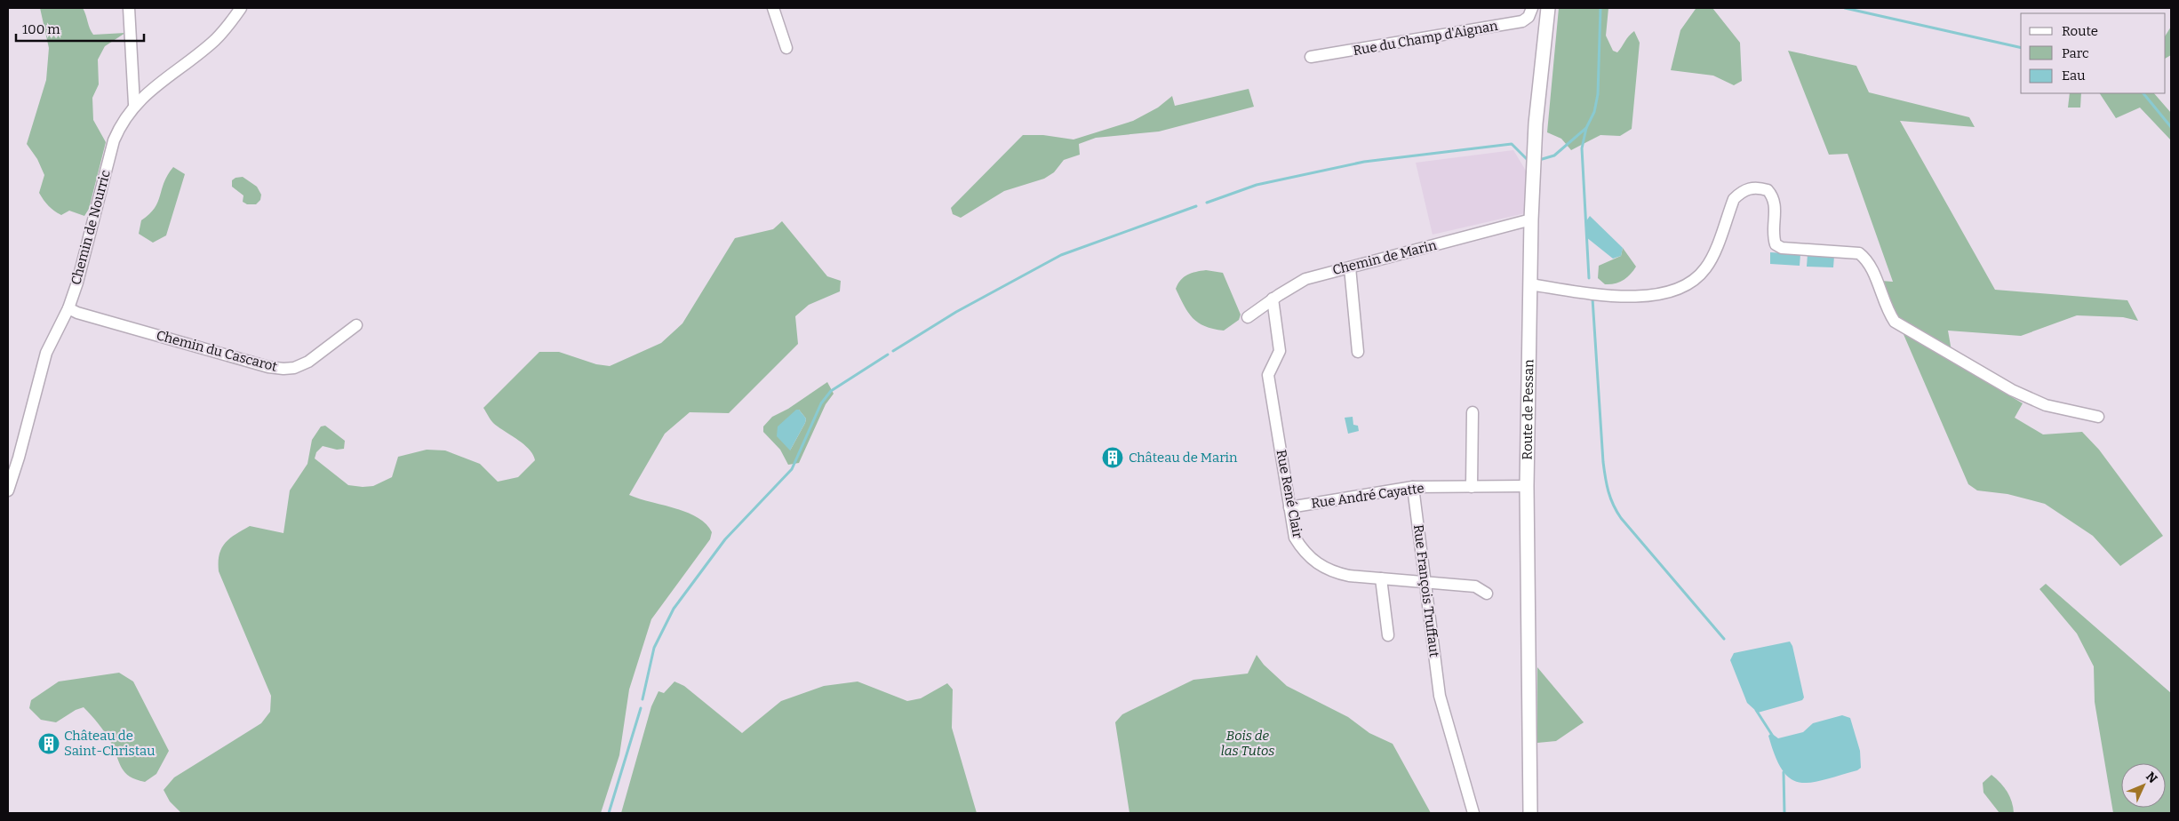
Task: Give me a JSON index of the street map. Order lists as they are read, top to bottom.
{
  "streets": {
    "main road": ["Route de Pessan"],
    "street": [
      "Rue du Champ d'Aignan",
      "Chemin de Nourric",
      "Chemin de Marin",
      "Chemin du Cascarot",
      "Rue René Clair",
      "Rue André Cayatte",
      "Rue François Truffaut"
    ]
  },
  "crossings": [
    ["Chemin de Nourric", "Chemin du Cascarot"],
    ["Chemin de Marin", "Route de Pessan"],
    ["Chemin de Marin", "Rue René Clair"],
    ["Route de Pessan", "Rue André Cayatte"],
    ["Rue René Clair", "Rue André Cayatte"],
    ["Rue René Clair", "Rue François Truffaut"],
    ["Rue André Cayatte", "Rue François Truffaut"]
  ],
  "parks": ["Bois de las Tutos"],
  "places": {
    "building": ["Château de Marin", "Château de Saint-Christau"]
  },
  "legend": ["Route", "Parc", "Eau"],
  "scale_bar": "100 m",
  "north": "top right"
}
